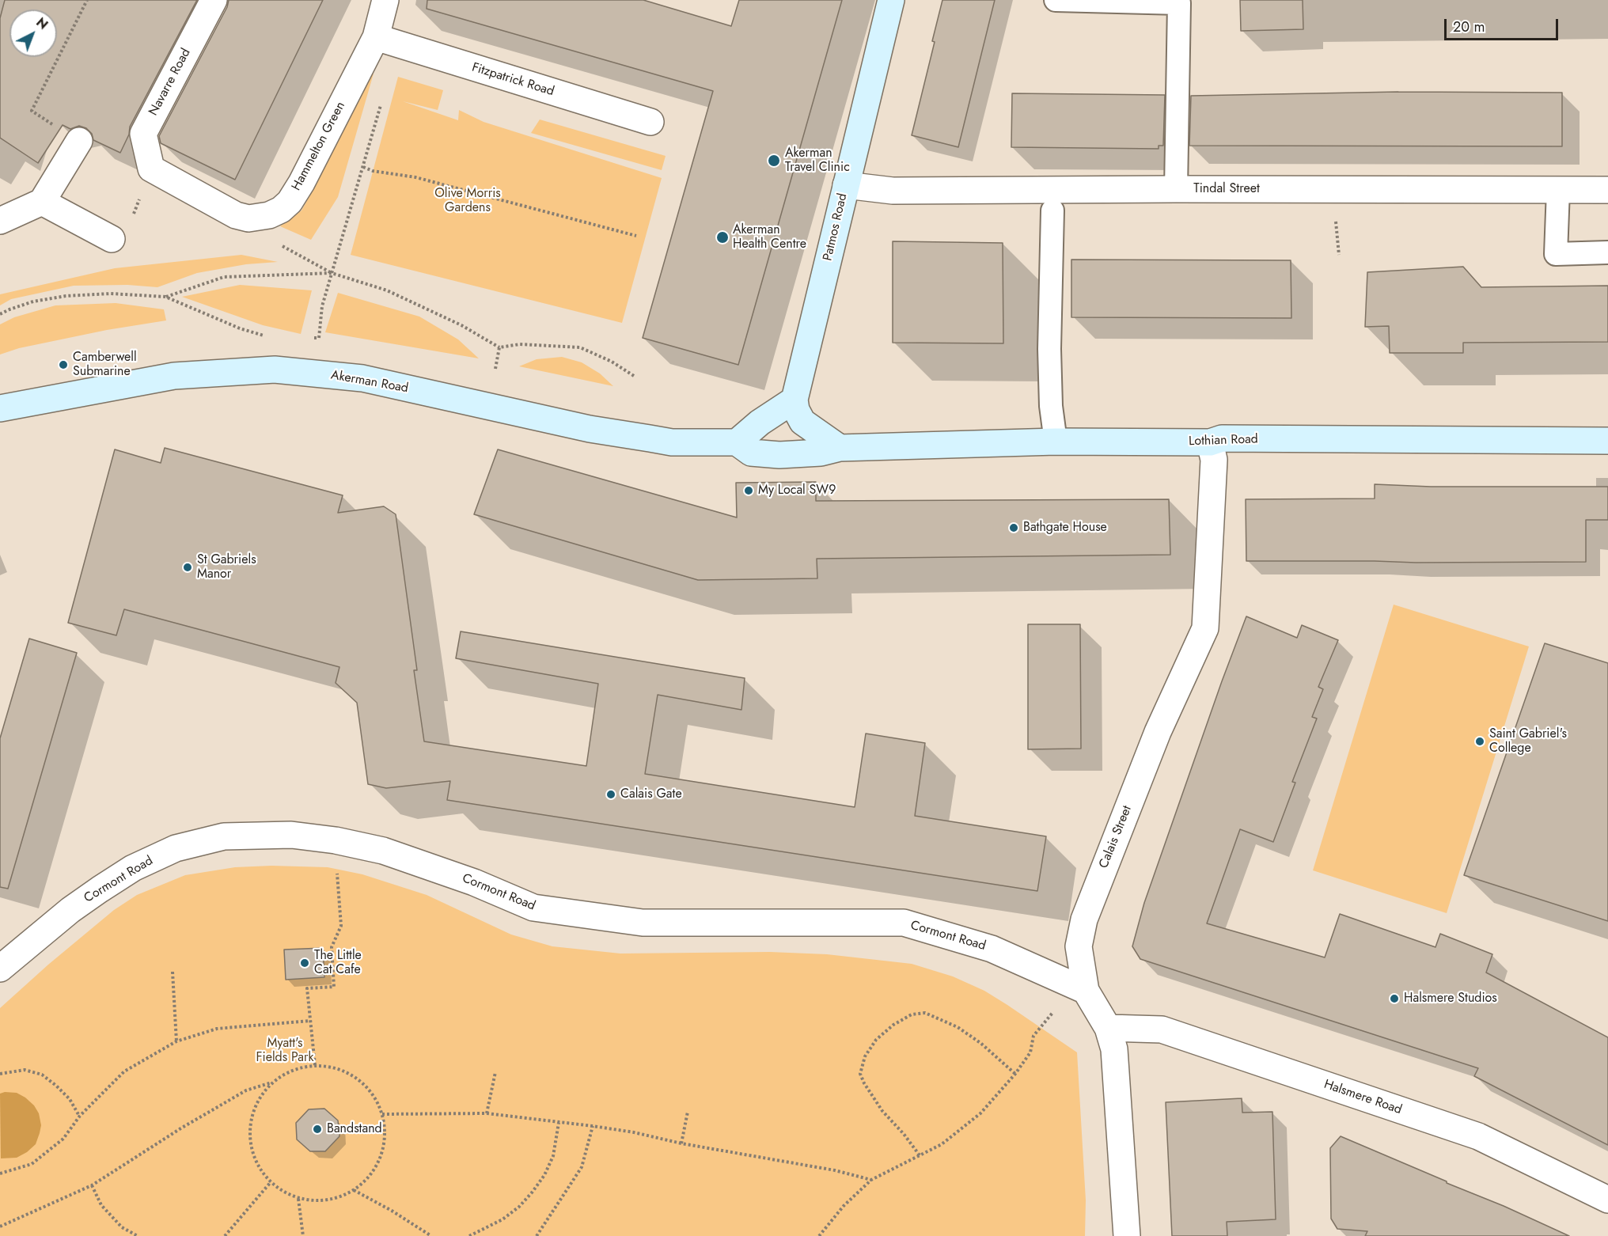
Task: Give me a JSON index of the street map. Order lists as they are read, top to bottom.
{
  "streets": {
    "street": [
      "Fitzpatrick Road",
      "Navarre Road",
      "Hammelton Green",
      "Tindal Street",
      "Patmos Road",
      "Akerman Road",
      "Lothian Road",
      "Calais Street",
      "Cormont Road",
      "Halsmere Road"
    ]
  },
  "crossings": [
    ["Fitzpatrick Road", "Hammelton Green"],
    ["Navarre Road", "Hammelton Green"],
    ["Tindal Street", "Patmos Road"],
    ["Akerman Road", "Lothian Road"],
    ["Lothian Road", "Calais Street"],
    ["Calais Street", "Cormont Road"],
    ["Calais Street", "Halsmere Road"]
  ],
  "parks": ["Olive Morris Gardens", "Myatt's Fields Park"],
  "places": [
    "Akerman Travel Clinic",
    "Akerman Health Centre",
    "Camberwell Submarine",
    "My Local SW9",
    "Bathgate House",
    "St Gabriels Manor",
    "Saint Gabriel's College",
    "Calais Gate",
    "The Little Cat Cafe",
    "Halsmere Studios",
    "Bandstand"
  ],
  "scale_bar": "20 m",
  "north": "top right"
}
